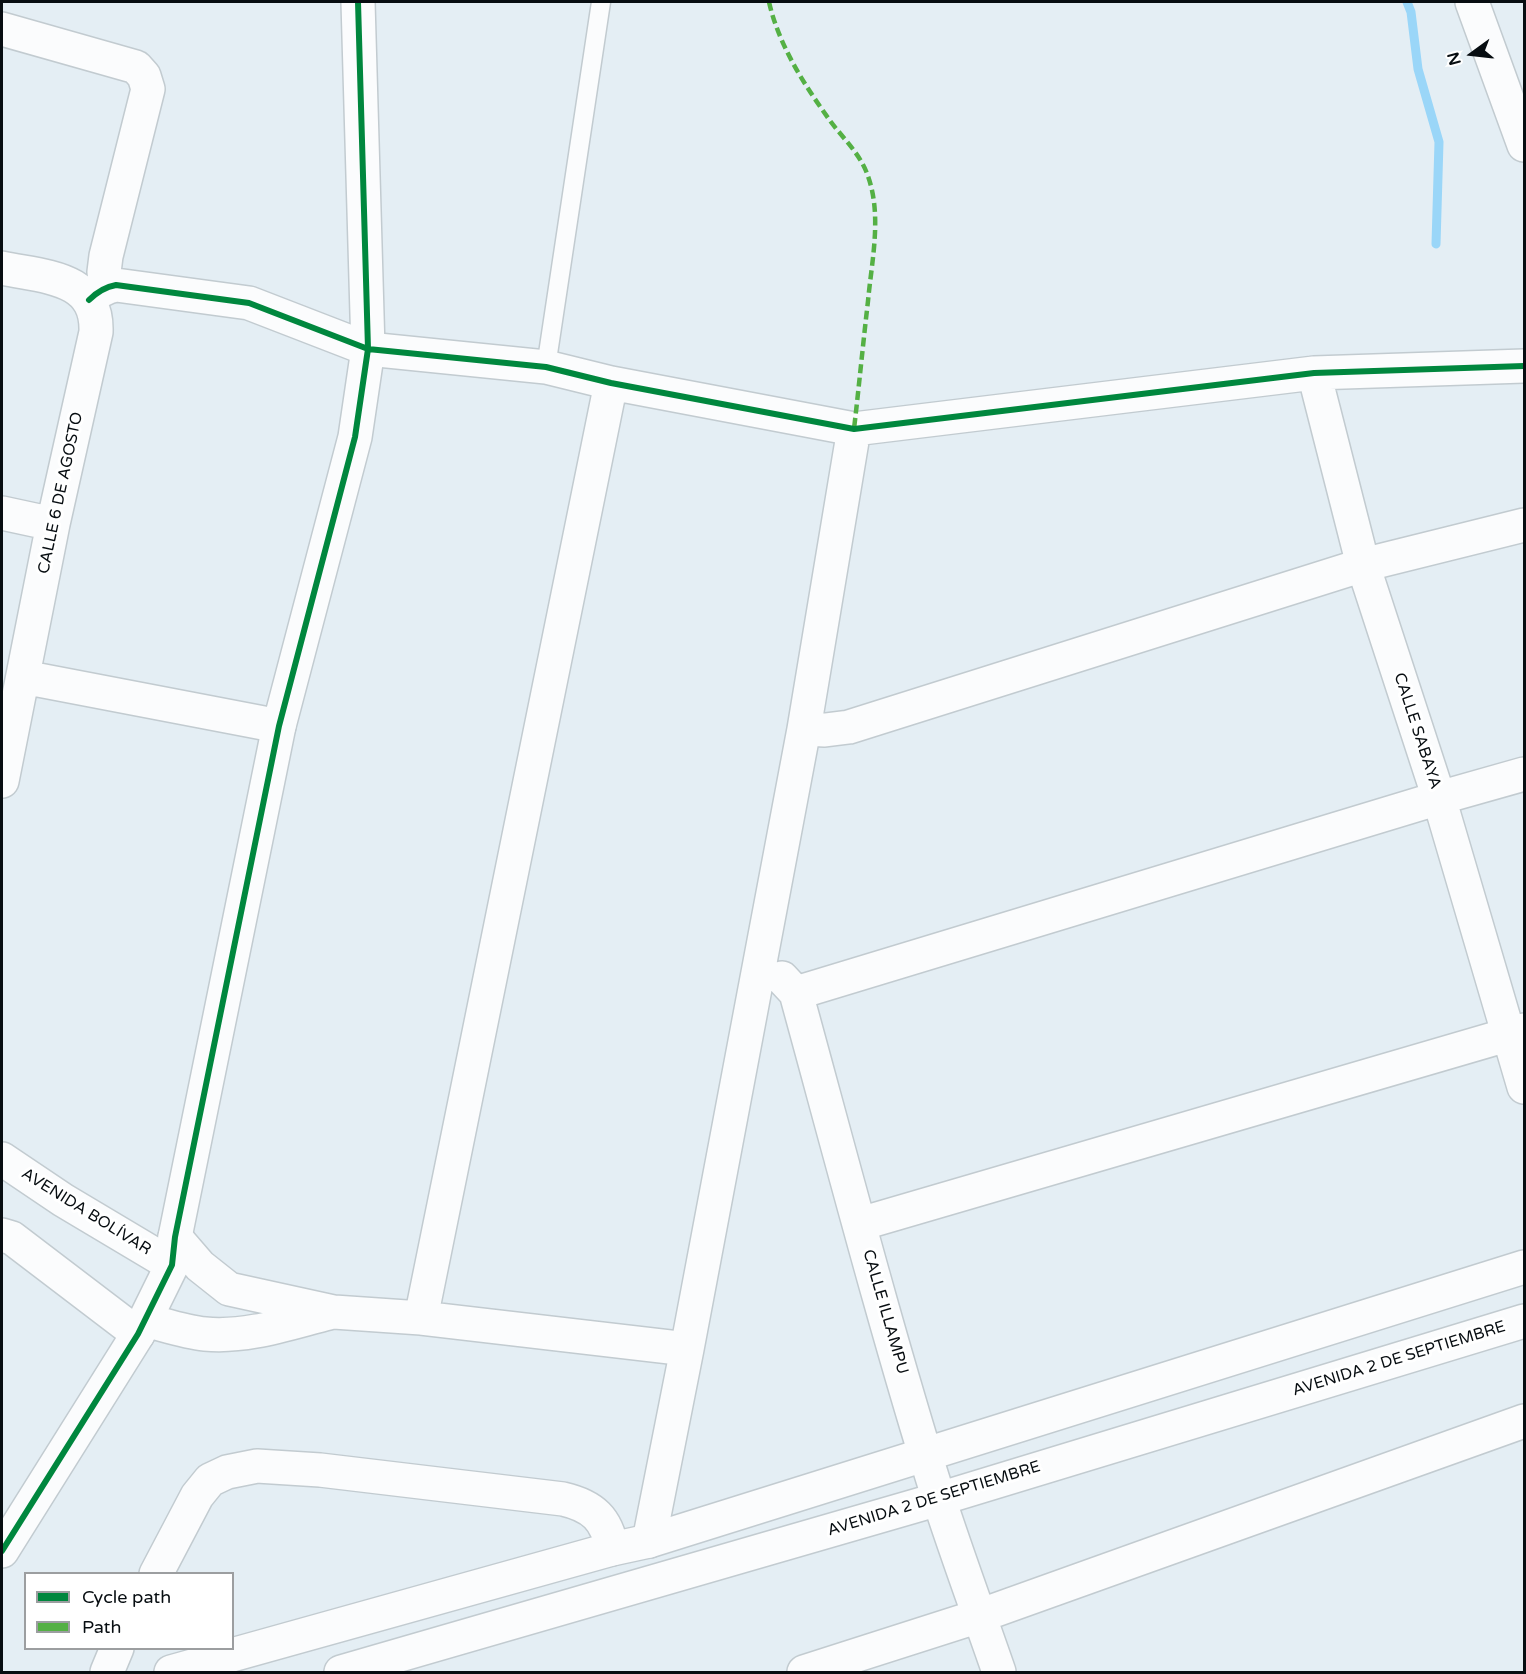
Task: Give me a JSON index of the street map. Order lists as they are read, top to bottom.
{
  "streets": {
    "street": [
      "CALLE 6 DE AGOSTO",
      "CALLE SABAYA",
      "AVENIDA BOLÍVAR",
      "CALLE ILLAMPU",
      "AVENIDA 2 DE SEPTIEMBRE"
    ]
  },
  "crossings": [
    ["CALLE ILLAMPU", "AVENIDA 2 DE SEPTIEMBRE"]
  ],
  "legend": ["Cycle path", "Path"],
  "north": "left"
}
